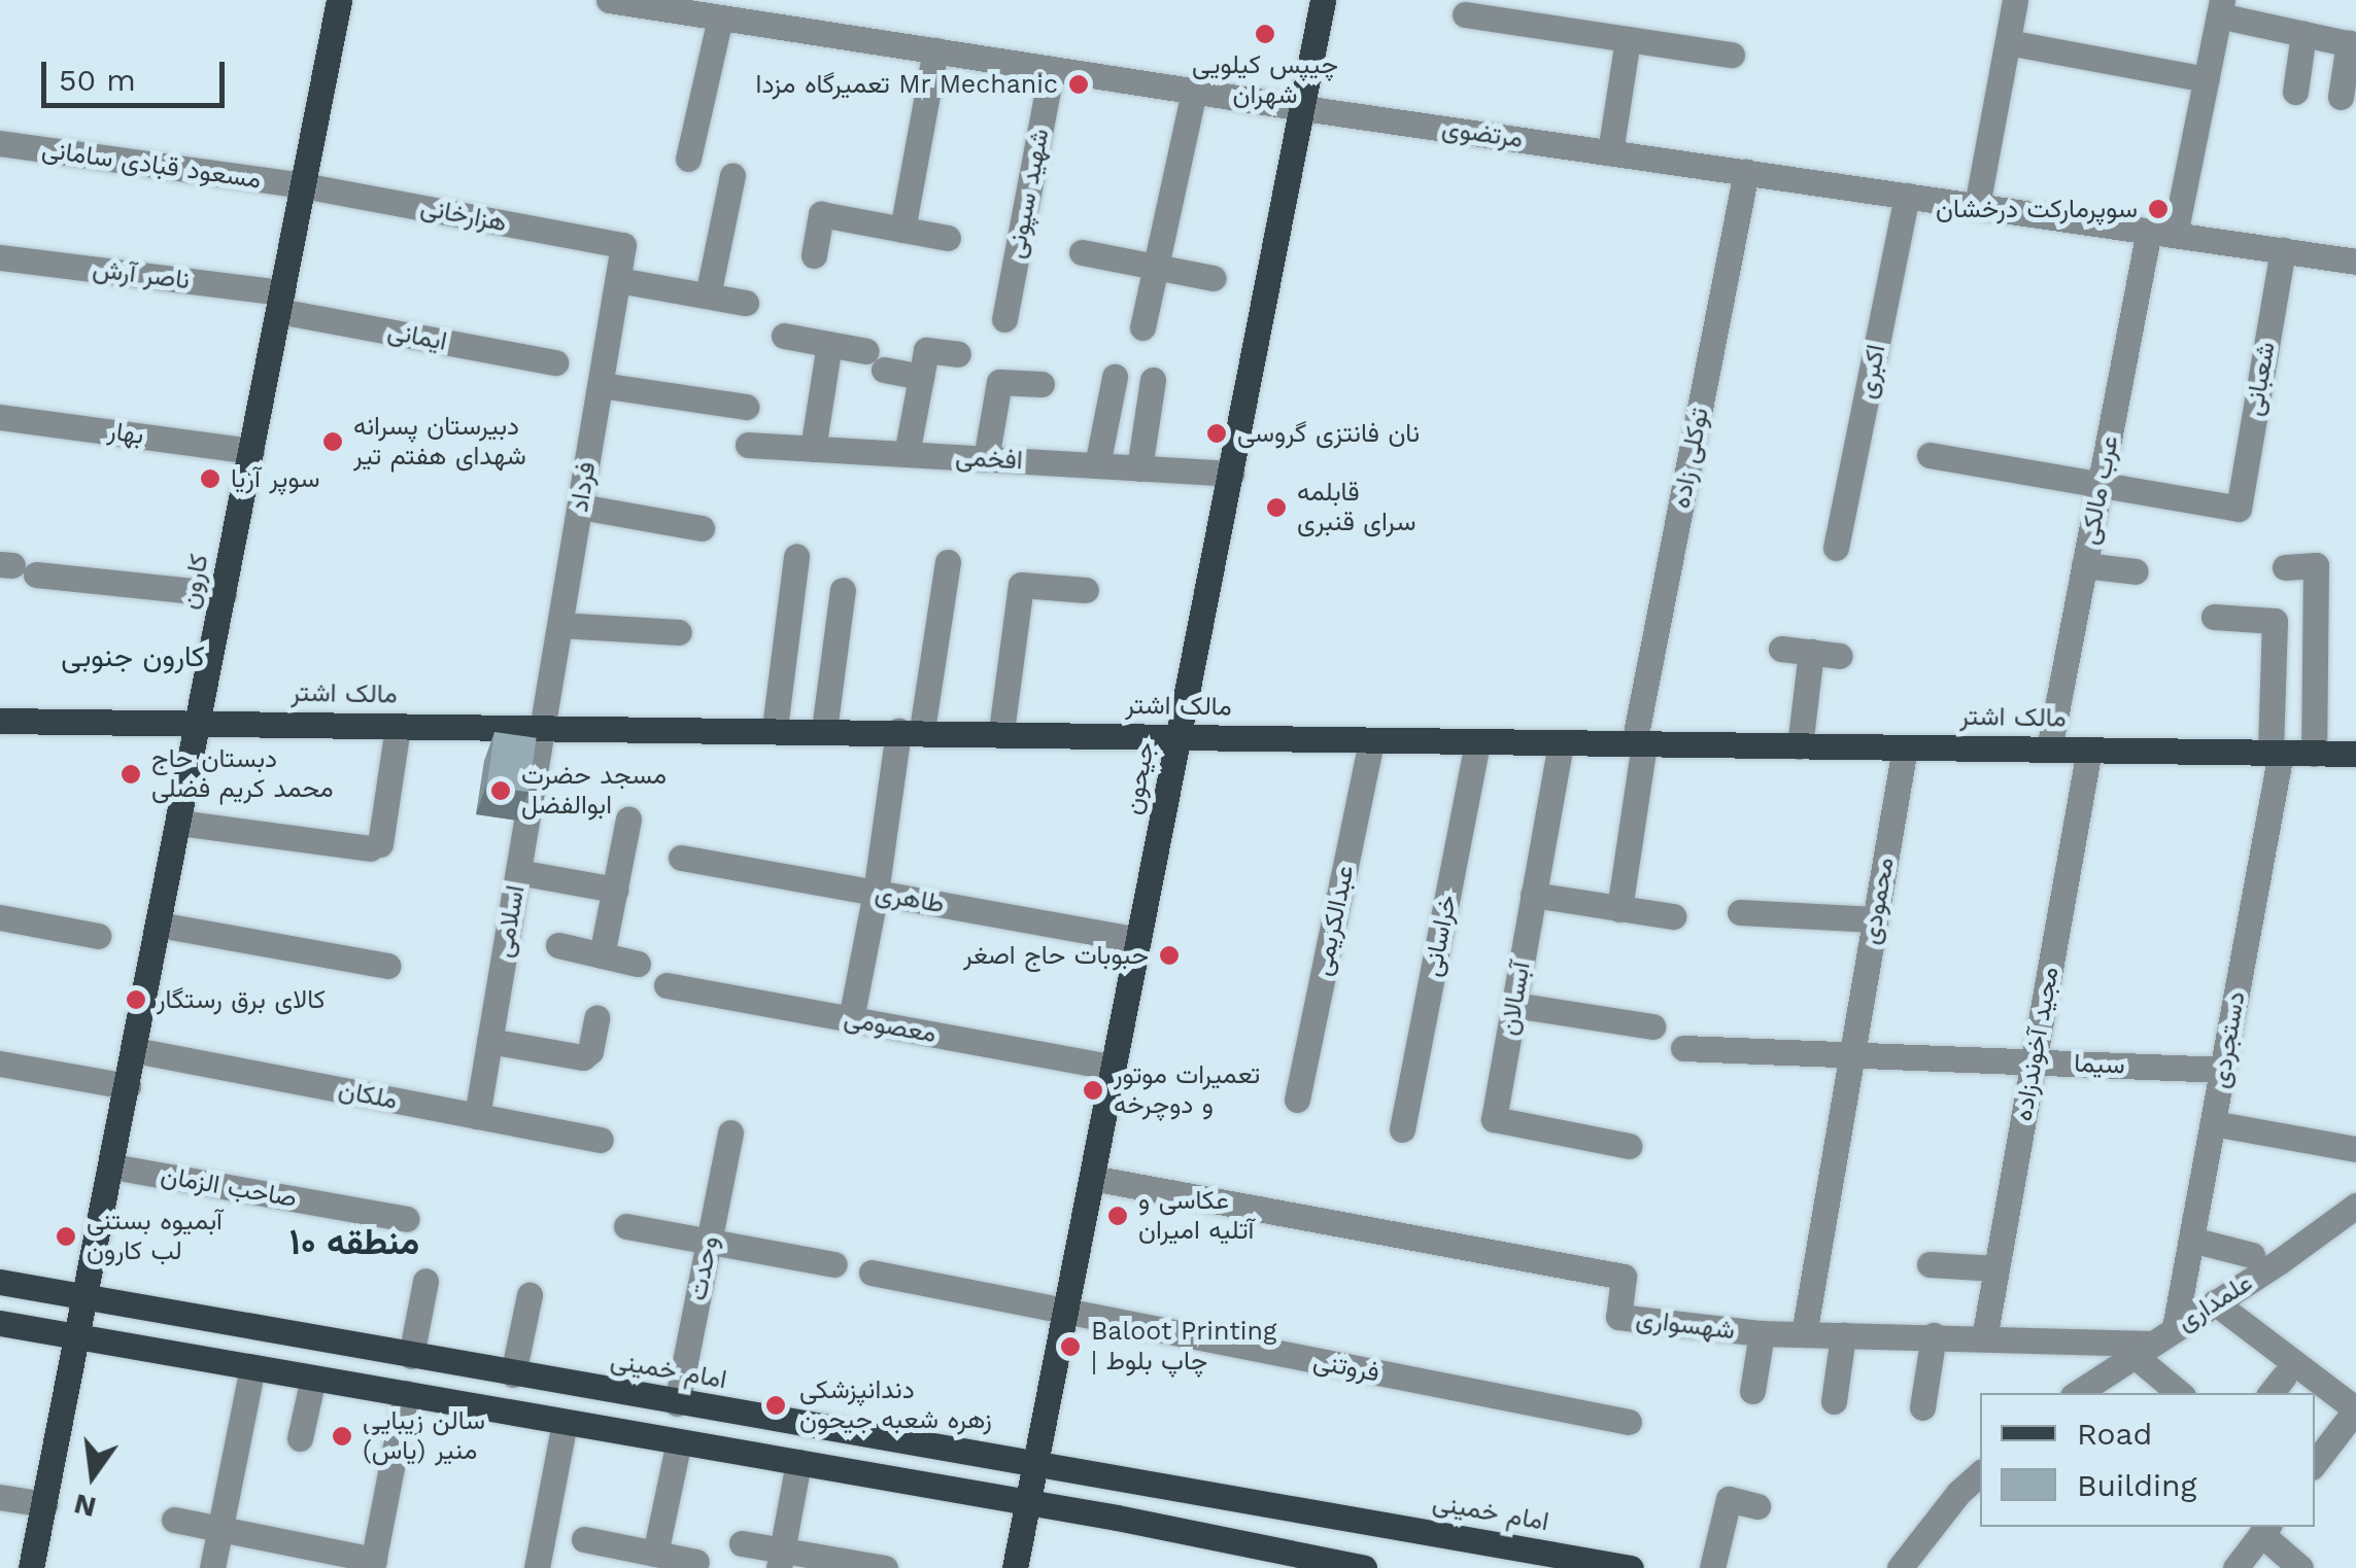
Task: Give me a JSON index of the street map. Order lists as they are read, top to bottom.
{
  "streets": {
    "main road": [
      "کارون",
      "مالک اشتر",
      "جیحون",
      "امام خمینی"
    ],
    "street": [
      "مرتضوی",
      "مسعود قبادی سامانی",
      "شهید سپونی",
      "هزارخانی",
      "ناصر آرش",
      "ایمانی",
      "اکبری",
      "شعبانی",
      "بهار",
      "توکلی زاده",
      "افخمی",
      "فرداد",
      "عرب مالکی",
      "طاهری",
      "محمودی",
      "عبدالکریمی",
      "اسلامی",
      "خراسانی",
      "آبسالان",
      "معصومی",
      "دستجردی",
      "مجید آخوندزاده",
      "سیما",
      "ملکان",
      "صاحب الزمان",
      "وحدت",
      "علمداری",
      "شهسواری",
      "فروتنی"
    ]
  },
  "crossings": [
    ["مرتضوی", "شهید سپونی"],
    ["مرتضوی", "اکبری"],
    ["مرتضوی", "شعبانی"],
    ["مرتضوی", "توکلی زاده"],
    ["مرتضوی", "عرب مالکی"],
    ["مرتضوی", "جیحون"],
    ["مسعود قبادی سامانی", "هزارخانی"],
    ["مسعود قبادی سامانی", "کارون"],
    ["هزارخانی", "فرداد"],
    ["هزارخانی", "کارون"],
    ["ناصر آرش", "ایمانی"],
    ["ناصر آرش", "کارون"],
    ["ایمانی", "کارون"],
    ["شعبانی", "عرب مالکی"],
    ["بهار", "کارون"],
    ["توکلی زاده", "مالک اشتر"],
    ["افخمی", "جیحون"],
    ["فرداد", "مالک اشتر"],
    ["فرداد", "اسلامی"],
    ["عرب مالکی", "مالک اشتر"],
    ["کارون", "مالک اشتر"],
    ["کارون", "ملکان"],
    ["کارون", "صاحب الزمان"],
    ["کارون", "امام خمینی"],
    ["مالک اشتر", "جیحون"],
    ["مالک اشتر", "محمودی"],
    ["مالک اشتر", "عبدالکریمی"],
    ["مالک اشتر", "اسلامی"],
    ["مالک اشتر", "خراسانی"],
    ["مالک اشتر", "آبسالان"],
    ["مالک اشتر", "دستجردی"],
    ["مالک اشتر", "مجید آخوندزاده"],
    ["جیحون", "طاهری"],
    ["جیحون", "معصومی"],
    ["جیحون", "شهسواری"],
    ["جیحون", "فروتنی"],
    ["جیحون", "امام خمینی"],
    ["محمودی", "سیما"],
    ["محمودی", "شهسواری"],
    ["اسلامی", "ملکان"],
    ["دستجردی", "سیما"],
    ["دستجردی", "علمداری"],
    ["مجید آخوندزاده", "سیما"],
    ["مجید آخوندزاده", "شهسواری"],
    ["وحدت", "امام خمینی"],
    ["علمداری", "شهسواری"]
  ],
  "districts": ["کارون جنوبی", "منطقه ۱۰"],
  "places": [
    "چیپس کیلویی شهران",
    "تعمیرگاه مزدا Mr Mechanic",
    "سوپرمارکت درخشان",
    "نان فانتزی گروسی",
    "دبیرستان پسرانه شهدای هفتم تیر",
    "سوپر آریا",
    "قابلمه سرای قنبری",
    "دبستان حاج محمد کریم فضلی",
    "مسجد حضرت ابوالفضل",
    "حبوبات حاج اصغر",
    "کالای برق رستگار",
    "تعمیرات موتور و دوچرخه",
    "عکاسی و آتلیه امیران",
    "آبمیوه بستنی لب کارون",
    "Baloot Printing | چاپ بلوط",
    "دندانپزشکی زهره شعبه جیحون",
    "سالن زیبایی منیر (یاس)"
  ],
  "legend": ["Road", "Building"],
  "scale_bar": "50 m",
  "north": "bottom"
}
